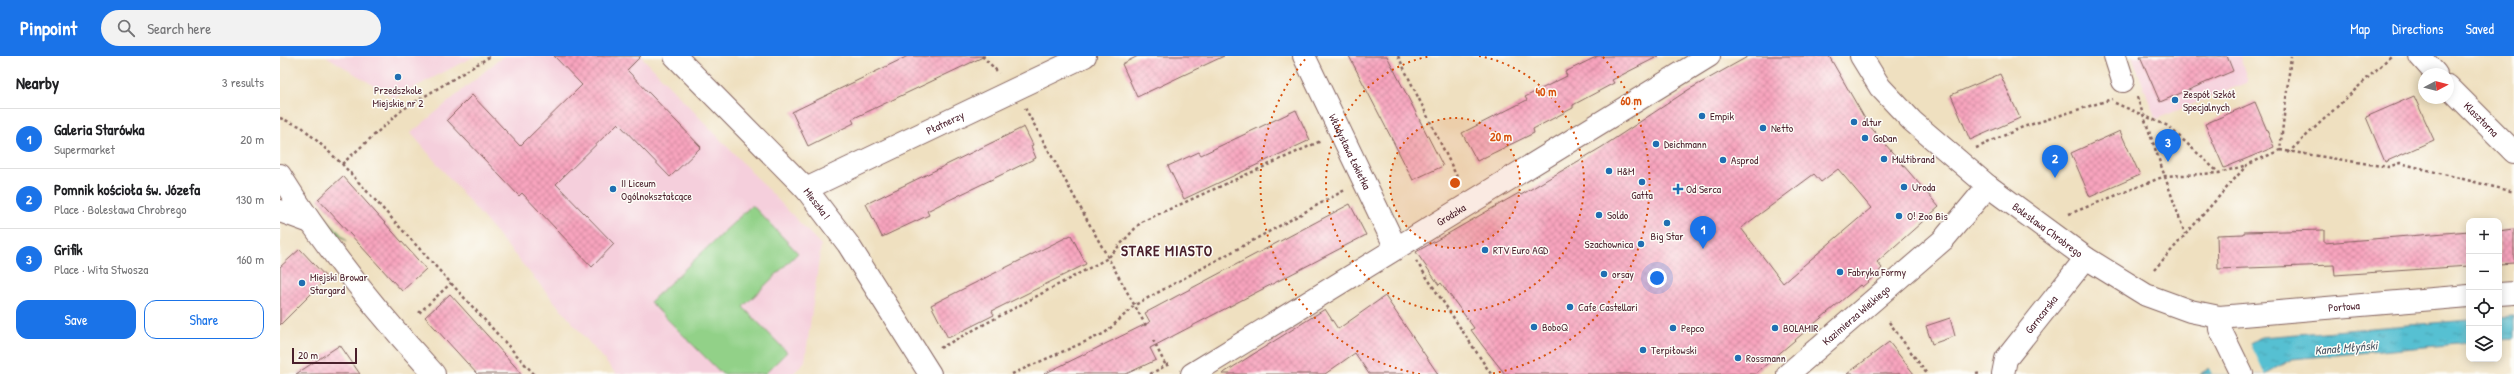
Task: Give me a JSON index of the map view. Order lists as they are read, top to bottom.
{
  "streets": {
    "street": [
      "Klasztorna",
      "Płatnerzy",
      "Władysława Łokietka",
      "Mieszka I",
      "Grodzka",
      "Bolesława Chrobrego",
      "Portowa",
      "Garncarska",
      "Kazimierza Wielkiego"
    ]
  },
  "crossings": [
    ["Płatnerzy", "Mieszka I"],
    ["Władysława Łokietka", "Grodzka"],
    ["Bolesława Chrobrego", "Portowa"],
    ["Bolesława Chrobrego", "Garncarska"],
    ["Bolesława Chrobrego", "Kazimierza Wielkiego"]
  ],
  "districts": ["STARE MIASTO"],
  "water": ["Kanał Młyński"],
  "places": {
    "other": [
      "Przedszkole Miejskie nr 2",
      "Zespół Szkół Specjalnych",
      "Empik",
      "altur",
      "Netto",
      "GoDan",
      "Deichmann",
      "Multibrand",
      "Asprod",
      "H&M",
      "Gatta",
      "Uroda",
      "II Liceum Ogólnokształcące",
      "Soldo",
      "O! Zoo Bis",
      "Big Star",
      "Szachownica",
      "RTV Euro AGD",
      "Fabryka Formy",
      "orsay",
      "Miejski Browar Stargard",
      "Cafe Castellari",
      "BoboQ",
      "Pepco",
      "BOLAMIR",
      "Terpiłowski",
      "Rossmann"
    ],
    "health": ["Od Serca"]
  },
  "scale_bar": "20 m",
  "north": "right",
  "page": {
    "header": "Pinpoint",
    "search": "Search here",
    "nav": ["Map", "Directions", "Saved"],
    "heading": ["Nearby", "3 results"],
    "list": [
      {
        "mark": "1",
        "name": "Galeria Starówka",
        "note": "Supermarket",
        "value": "20 m"
      },
      {
        "mark": "2",
        "name": "Pomnik kościoła św. Józefa",
        "note": "Place · Bolesława Chrobrego",
        "value": "130 m"
      },
      {
        "mark": "3",
        "name": "Grifik",
        "note": "Place · Wita Stwosza",
        "value": "160 m"
      }
    ],
    "pins": ["3", "2", "1"],
    "map_buttons": ["+", "−"],
    "buttons": ["Save", "Share"],
    "scale": "20 m"
  },
  "rings": ["40 m", "60 m", "20 m"]
}
